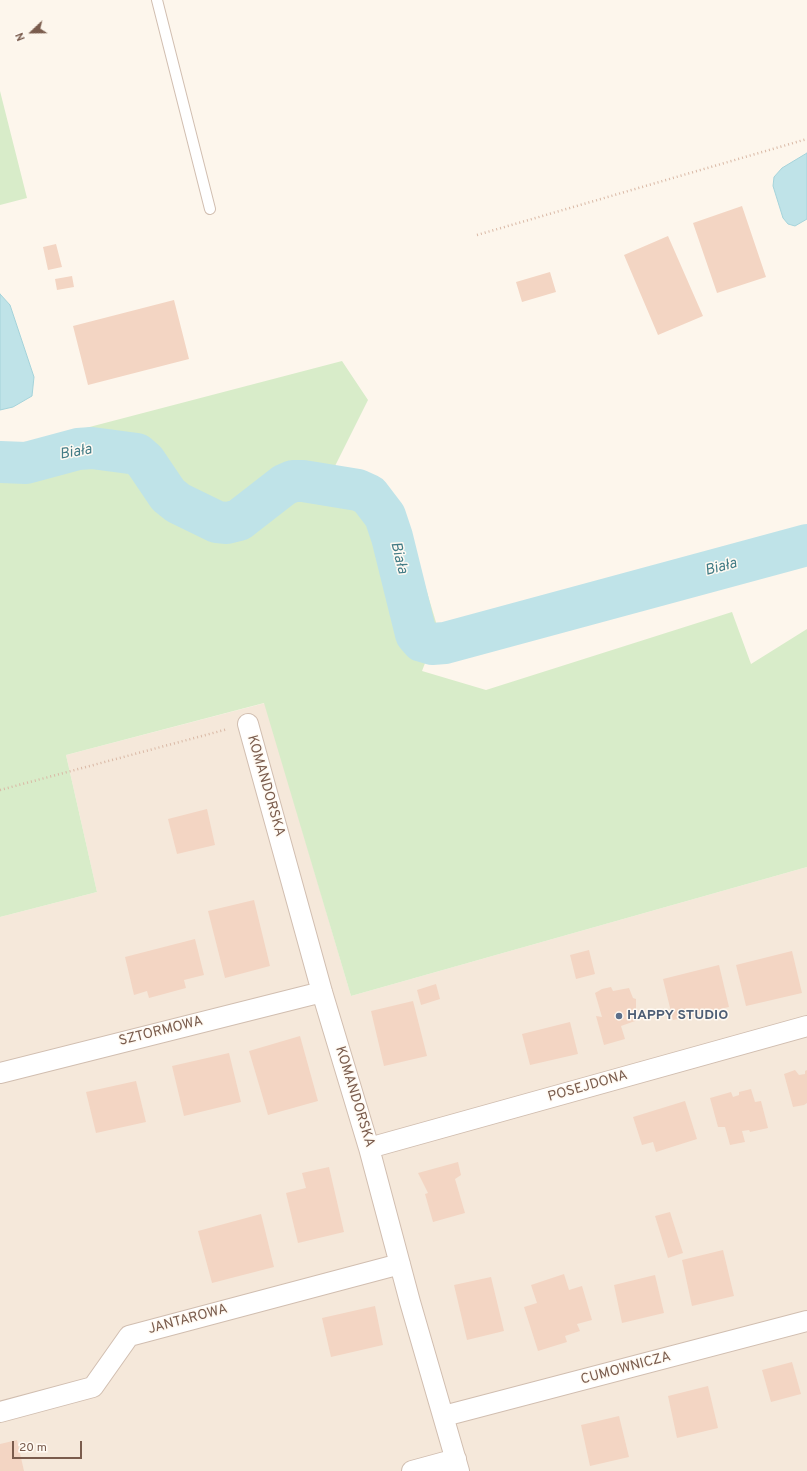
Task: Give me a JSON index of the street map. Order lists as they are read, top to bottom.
{
  "streets": {
    "street": [
      "KOMANDORSKA",
      "SZTORMOWA",
      "POSEJDONA",
      "JANTAROWA",
      "CUMOWNICZA"
    ]
  },
  "crossings": [
    ["KOMANDORSKA", "SZTORMOWA"],
    ["KOMANDORSKA", "POSEJDONA"],
    ["KOMANDORSKA", "JANTAROWA"],
    ["KOMANDORSKA", "CUMOWNICZA"]
  ],
  "water": ["Biała"],
  "places": ["HAPPY STUDIO"],
  "scale_bar": "20 m",
  "north": "left"
}
